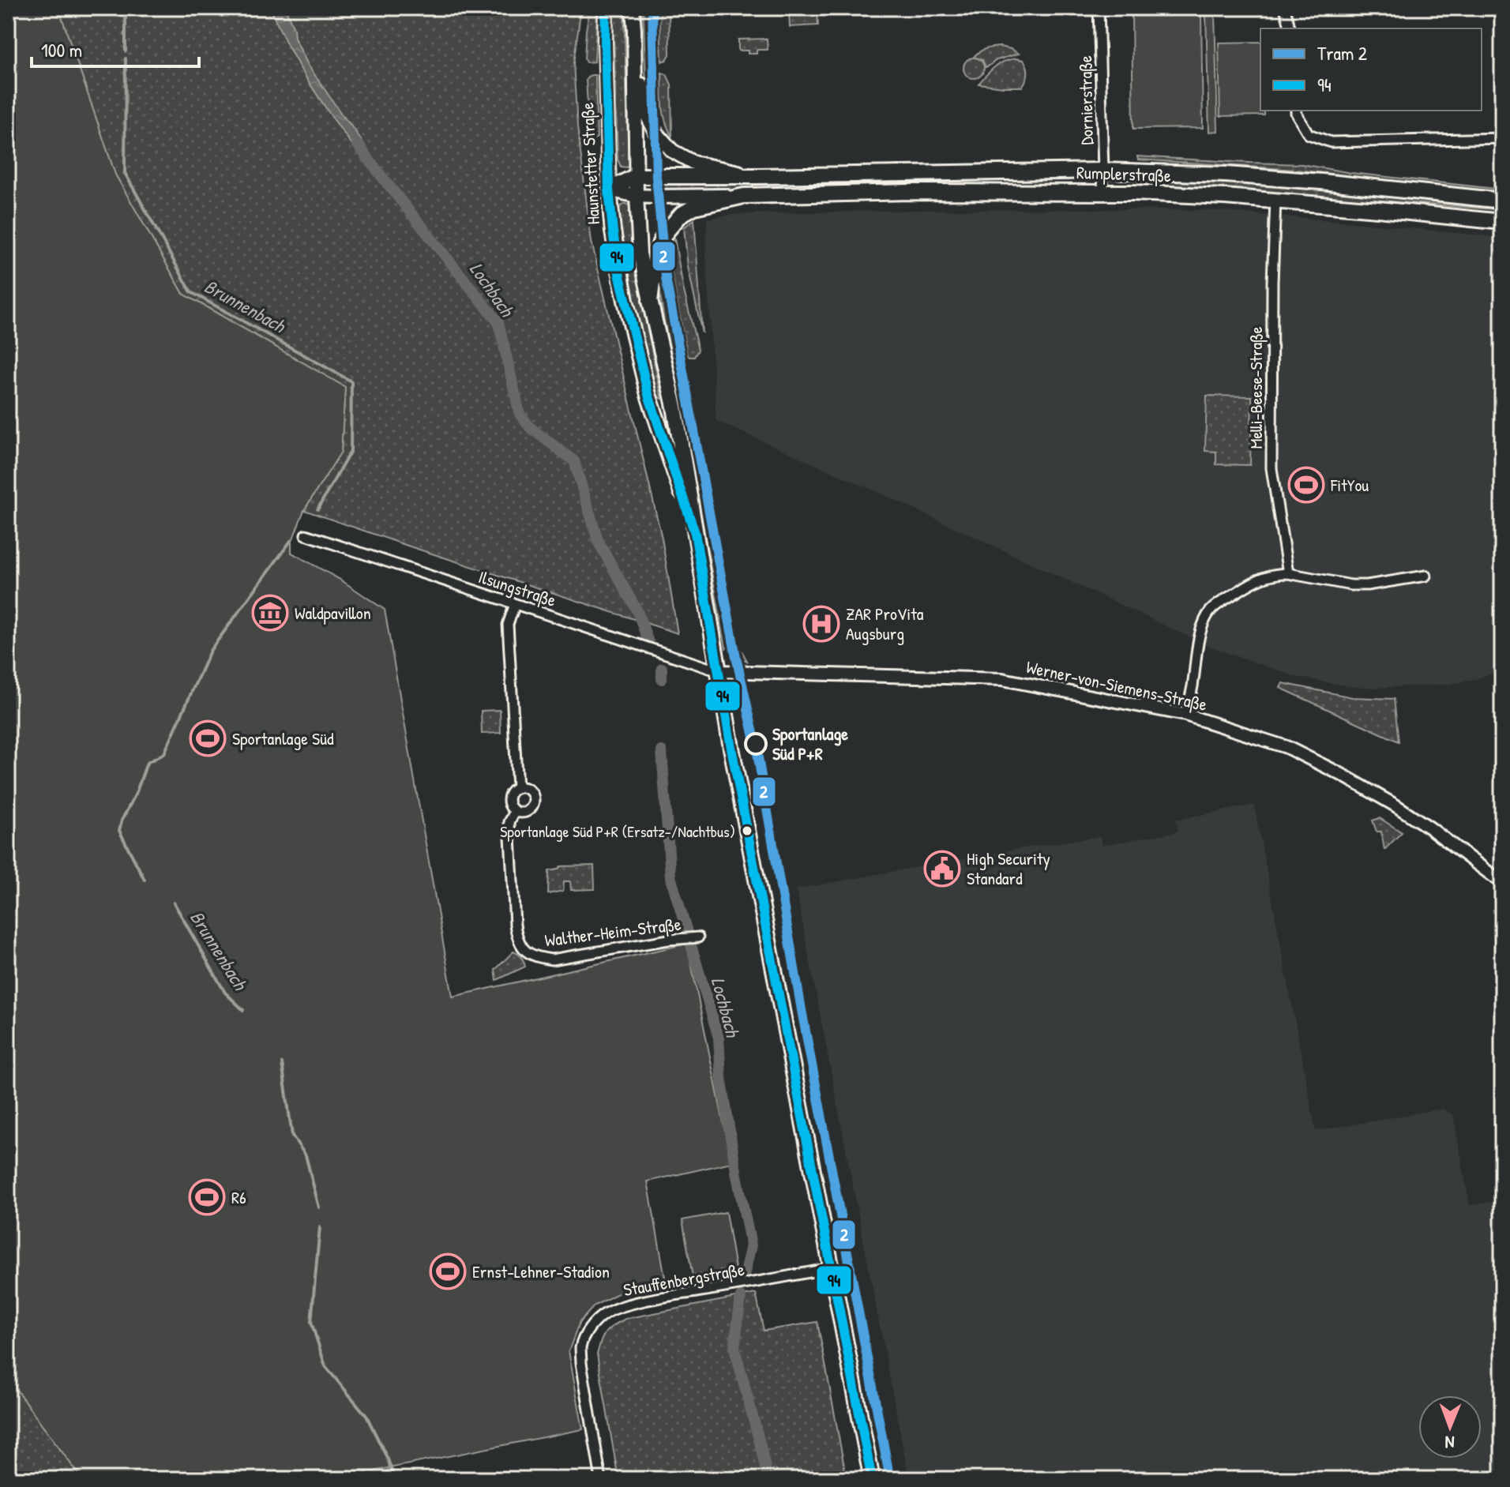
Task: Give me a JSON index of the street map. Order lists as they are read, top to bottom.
{
  "streets": {
    "main road": ["Haunstetter Straße", "Rumplerstraße"],
    "street": [
      "Dornierstraße",
      "Melli-Beese-Straße",
      "Ilsungstraße",
      "Werner-von-Siemens-Straße",
      "Walther-Heim-Straße",
      "Stauffenbergstraße"
    ]
  },
  "crossings": [
    ["Dornierstraße", "Rumplerstraße"],
    ["Haunstetter Straße", "Rumplerstraße"],
    ["Haunstetter Straße", "Ilsungstraße"],
    ["Haunstetter Straße", "Werner-von-Siemens-Straße"],
    ["Haunstetter Straße", "Stauffenbergstraße"],
    ["Rumplerstraße", "Melli-Beese-Straße"],
    ["Ilsungstraße", "Werner-von-Siemens-Straße"],
    ["Ilsungstraße", "Walther-Heim-Straße"]
  ],
  "water": ["Lochbach", "Brunnenbach"],
  "places": {
    "sports": [
      "FitYou",
      "Sportanlage Süd",
      "R6",
      "Ernst-Lehner-Stadion"
    ],
    "museum": ["Waldpavillon"],
    "hospital": ["ZAR ProVita Augsburg"],
    "other": ["Sportanlage Süd P+R", "Sportanlage Süd P+R (Ersatz-/Nachtbus)"],
    "public building": ["High Security Standard"]
  },
  "lines": ["tram line 2", "transit line 94"],
  "legend": ["Tram 2", "94"],
  "scale_bar": "100 m",
  "north": "bottom"
}
